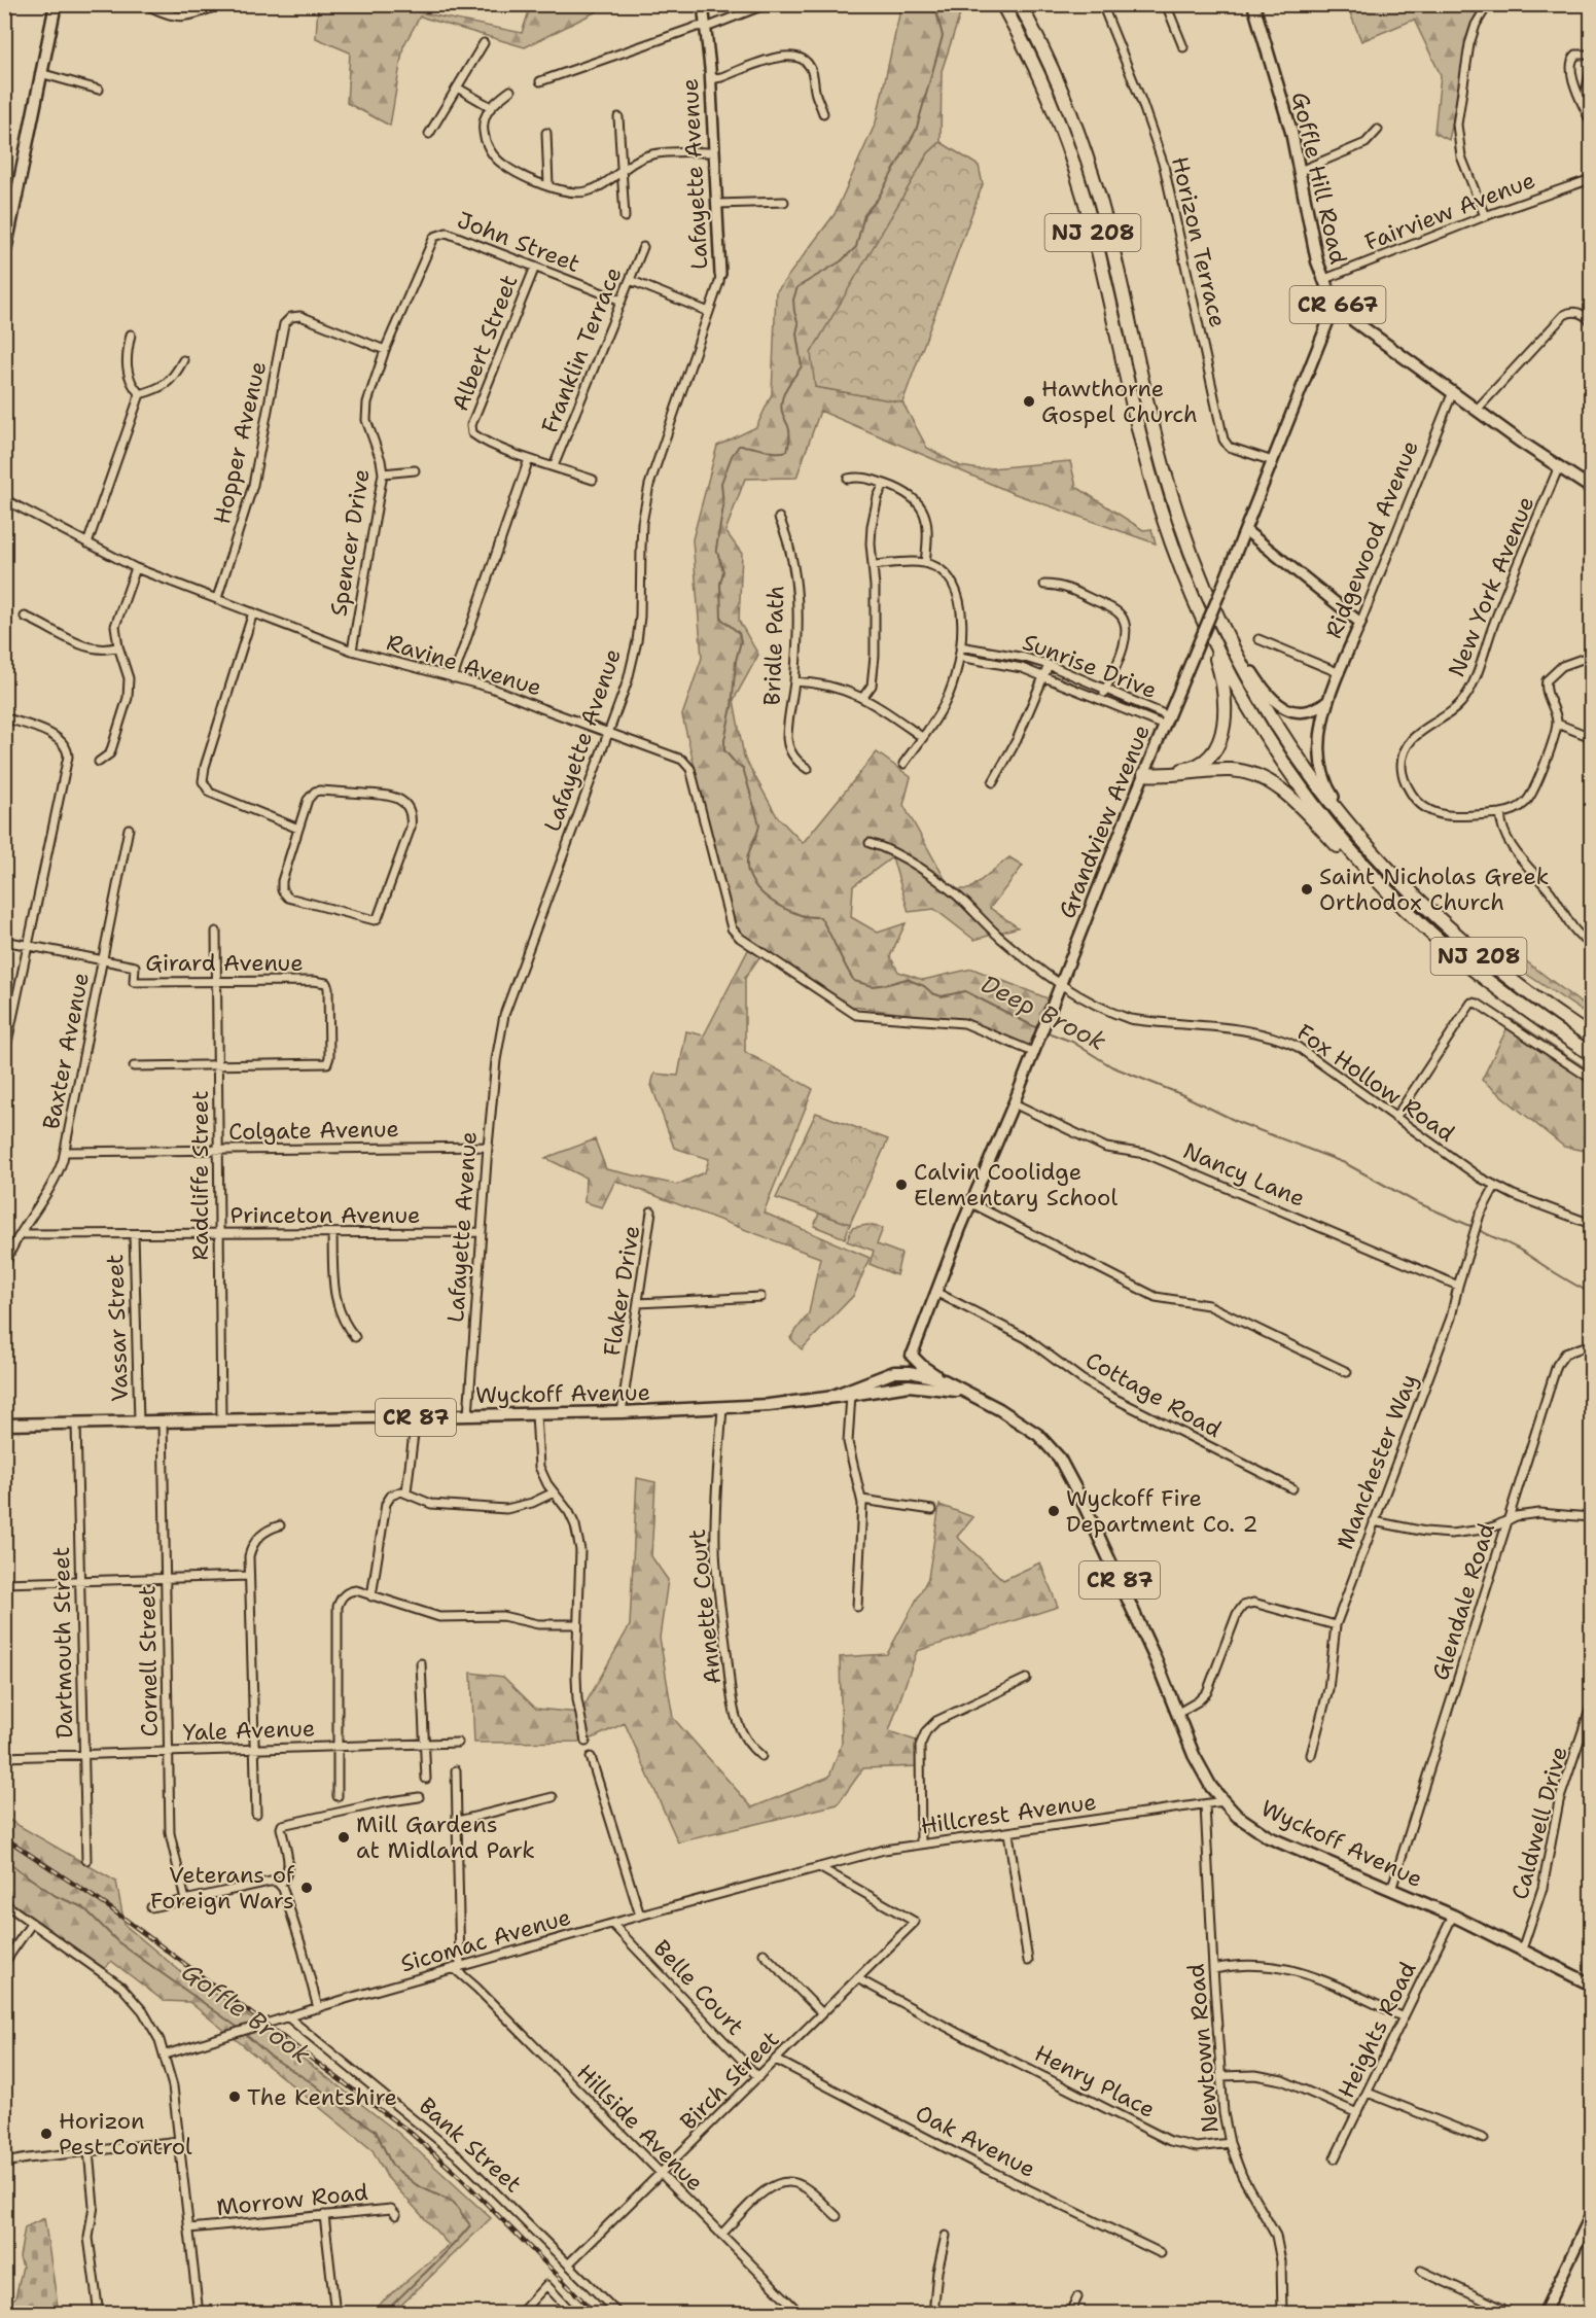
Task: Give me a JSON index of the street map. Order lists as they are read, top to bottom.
{
  "streets": {
    "highway": ["NJ 208"],
    "main road": [
      "Goffle Hill Road",
      "CR 667",
      "Wyckoff Avenue",
      "CR 87"
    ],
    "street": [
      "Lafayette Avenue",
      "Fairview Avenue",
      "John Street",
      "Horizon Terrace",
      "Albert Street",
      "Franklin Terrace",
      "Hopper Avenue",
      "Ridgewood Avenue",
      "Spencer Drive",
      "New York Avenue",
      "Bridle Path",
      "Ravine Avenue",
      "Sunrise Drive",
      "Grandview Avenue",
      "Girard Avenue",
      "Baxter Avenue",
      "Fox Hollow Road",
      "Colgate Avenue",
      "Nancy Lane",
      "Radcliffe Street",
      "Princeton Avenue",
      "Flaker Drive",
      "Vassar Street",
      "Cottage Road",
      "Manchester Way",
      "Glendale Road",
      "Annette Court",
      "Dartmouth Street",
      "Cornell Street",
      "Yale Avenue",
      "Hillcrest Avenue",
      "Caldwell Drive",
      "Sicomac Avenue",
      "Belle Court",
      "Heights Road",
      "Newtown Road",
      "Birch Street",
      "Henry Place",
      "Hillside Avenue",
      "Oak Avenue",
      "Bank Street",
      "Morrow Road"
    ]
  },
  "crossings": [
    ["Lafayette Avenue", "Ravine Avenue"],
    ["Lafayette Avenue", "Colgate Avenue"],
    ["Lafayette Avenue", "Princeton Avenue"],
    ["Lafayette Avenue", "Wyckoff Avenue"],
    ["Goffle Hill Road", "Fairview Avenue"],
    ["Goffle Hill Road", "Ridgewood Avenue"],
    ["Goffle Hill Road", "New York Avenue"],
    ["Goffle Hill Road", "Grandview Avenue"],
    ["NJ 208", "Ridgewood Avenue"],
    ["John Street", "Albert Street"],
    ["John Street", "Franklin Terrace"],
    ["John Street", "Spencer Drive"],
    ["Horizon Terrace", "Grandview Avenue"],
    ["Albert Street", "Franklin Terrace"],
    ["Franklin Terrace", "Ravine Avenue"],
    ["Hopper Avenue", "Spencer Drive"],
    ["Hopper Avenue", "Ravine Avenue"],
    ["Spencer Drive", "Ravine Avenue"],
    ["Ravine Avenue", "Grandview Avenue"],
    ["Sunrise Drive", "Grandview Avenue"],
    ["Grandview Avenue", "Fox Hollow Road"],
    ["Grandview Avenue", "Nancy Lane"],
    ["Grandview Avenue", "Cottage Road"],
    ["Girard Avenue", "Baxter Avenue"],
    ["Girard Avenue", "Radcliffe Street"],
    ["Baxter Avenue", "Colgate Avenue"],
    ["Baxter Avenue", "Princeton Avenue"],
    ["Fox Hollow Road", "Manchester Way"],
    ["Colgate Avenue", "Radcliffe Street"],
    ["Nancy Lane", "Manchester Way"],
    ["Radcliffe Street", "Princeton Avenue"],
    ["Radcliffe Street", "Wyckoff Avenue"],
    ["Princeton Avenue", "Vassar Street"],
    ["Flaker Drive", "Wyckoff Avenue"],
    ["Vassar Street", "Wyckoff Avenue"],
    ["Wyckoff Avenue", "Glendale Road"],
    ["Wyckoff Avenue", "Annette Court"],
    ["Wyckoff Avenue", "Dartmouth Street"],
    ["Wyckoff Avenue", "Cornell Street"],
    ["Wyckoff Avenue", "Hillcrest Avenue"],
    ["Wyckoff Avenue", "Caldwell Drive"],
    ["Wyckoff Avenue", "Heights Road"],
    ["Dartmouth Street", "Yale Avenue"],
    ["Cornell Street", "Yale Avenue"],
    ["Hillcrest Avenue", "Sicomac Avenue"],
    ["Hillcrest Avenue", "Newtown Road"],
    ["Hillcrest Avenue", "Birch Street"],
    ["Sicomac Avenue", "Belle Court"],
    ["Sicomac Avenue", "Birch Street"],
    ["Sicomac Avenue", "Hillside Avenue"],
    ["Sicomac Avenue", "Bank Street"],
    ["Belle Court", "Birch Street"],
    ["Newtown Road", "Henry Place"],
    ["Birch Street", "Henry Place"],
    ["Birch Street", "Hillside Avenue"],
    ["Birch Street", "Oak Avenue"],
    ["Birch Street", "Bank Street"]
  ],
  "water": ["Deep Brook", "Goffle Brook"],
  "places": [
    "Hawthorne Gospel Church",
    "Saint Nicholas Greek Orthodox Church",
    "Calvin Coolidge Elementary School",
    "Wyckoff Fire Department Co. 2",
    "Mill Gardens at Midland Park",
    "Veterans of Foreign Wars",
    "The Kentshire",
    "Horizon Pest Control"
  ]
}
